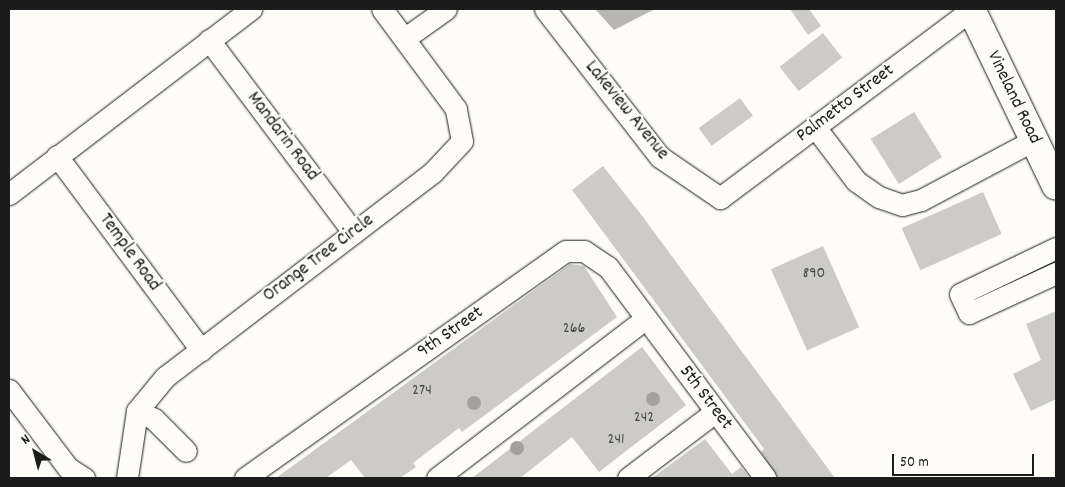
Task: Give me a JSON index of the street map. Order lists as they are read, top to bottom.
{
  "streets": {
    "main road": ["Vineland Road"],
    "street": [
      "Palmetto Street",
      "Lakeview Avenue",
      "Mandarin Road",
      "Temple Road",
      "Orange Tree Circle",
      "9th Street",
      "5th Street"
    ]
  },
  "crossings": [
    ["Vineland Road", "Palmetto Street"],
    ["Palmetto Street", "Lakeview Avenue"],
    ["Mandarin Road", "Orange Tree Circle"],
    ["Temple Road", "Orange Tree Circle"],
    ["9th Street", "5th Street"]
  ],
  "house_numbers": [
    "890",
    "266",
    "274",
    "242",
    "241"
  ],
  "scale_bar": "50 m",
  "north": "top left"
}
